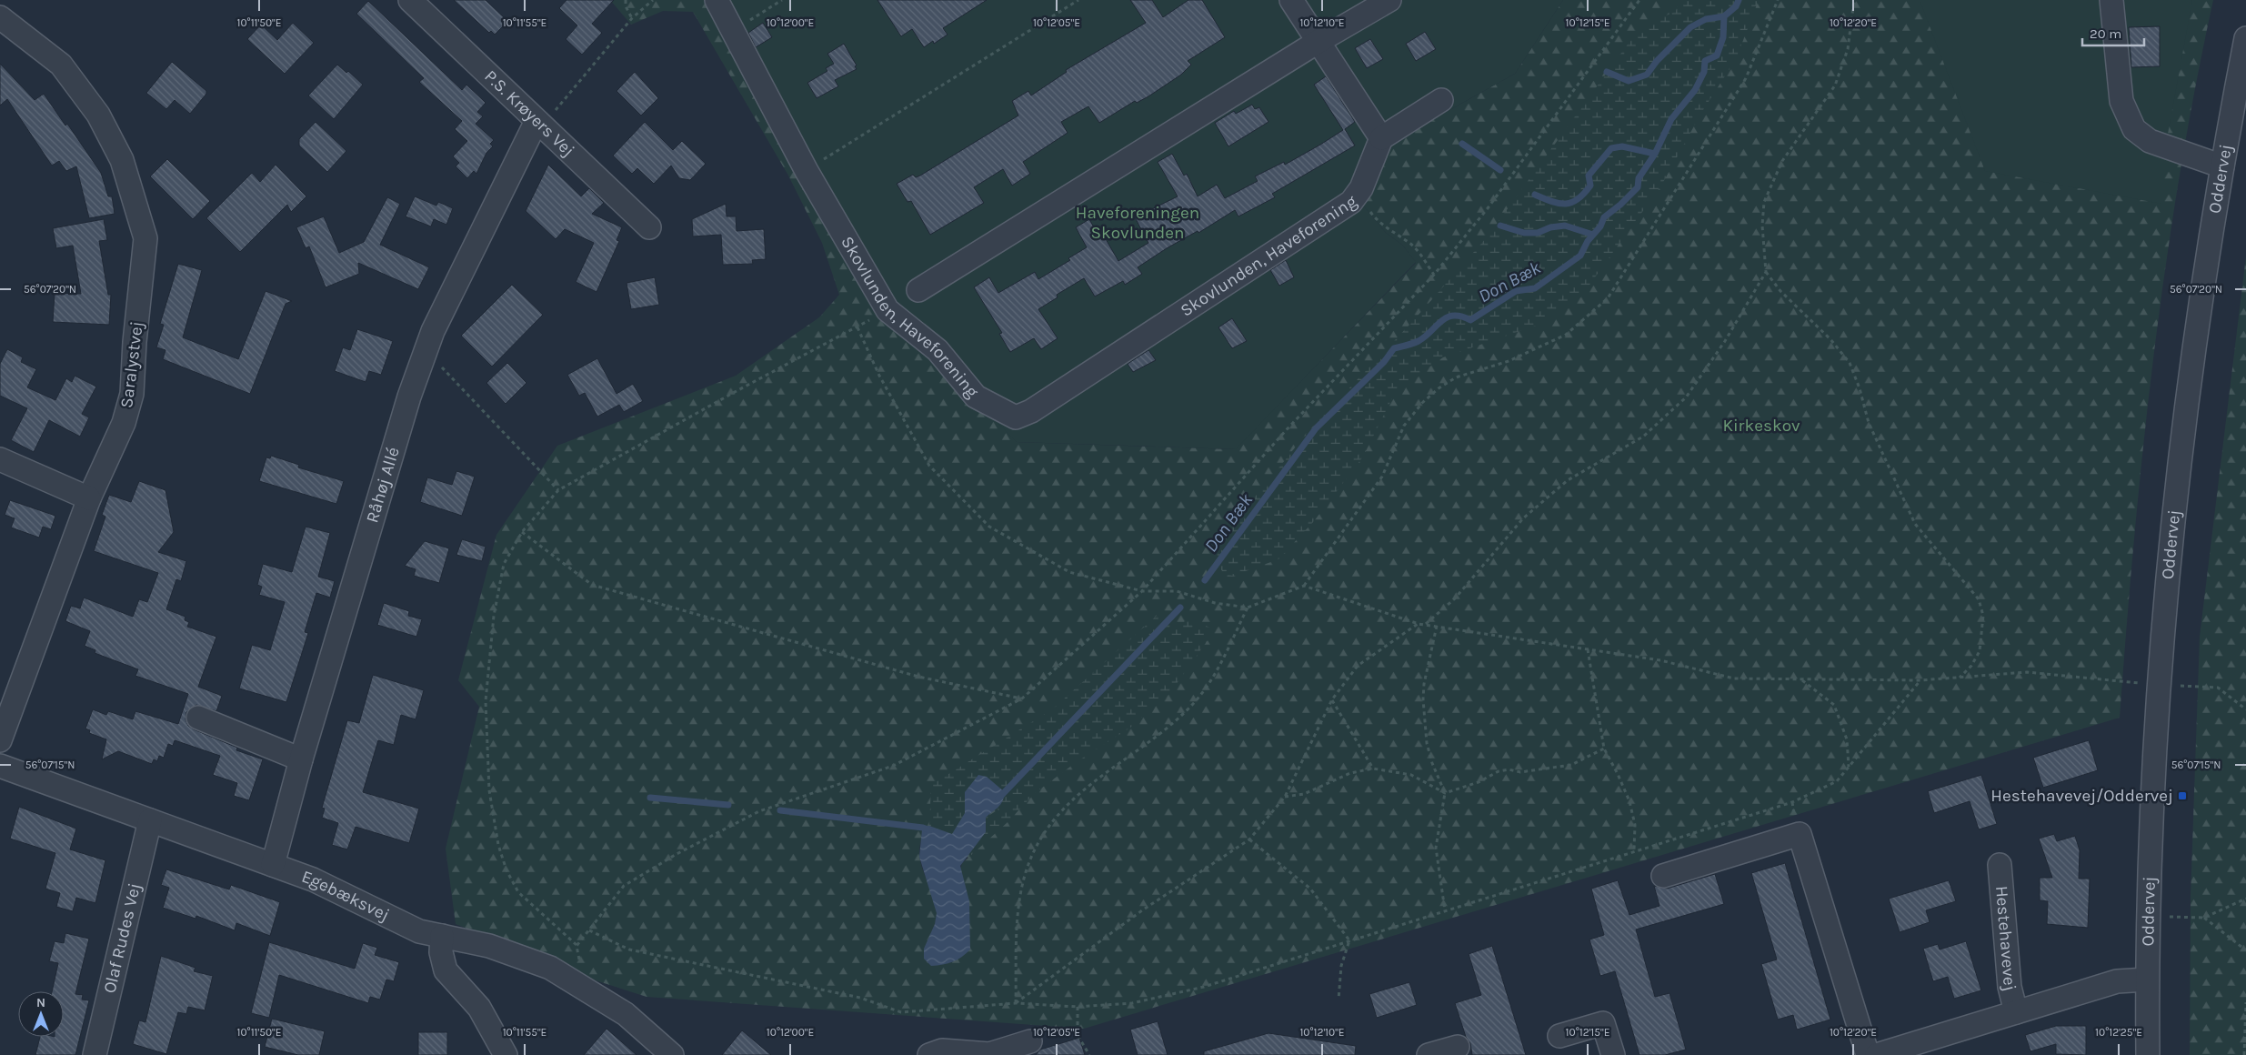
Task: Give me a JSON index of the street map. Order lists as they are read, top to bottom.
{
  "streets": {
    "street": [
      "P.S. Krøyers Vej",
      "Oddervej",
      "Skovlunden, Haveforening",
      "Saralystvej",
      "Råhøj Allé",
      "Egebæksvej",
      "Olaf Rudes Vej",
      "Hestehavevej"
    ]
  },
  "crossings": [
    ["P.S. Krøyers Vej", "Råhøj Allé"],
    ["Oddervej", "Hestehavevej"],
    ["Råhøj Allé", "Egebæksvej"],
    ["Egebæksvej", "Olaf Rudes Vej"]
  ],
  "water": ["Don Bæk"],
  "parks": ["Haveforeningen Skovlunden", "Kirkeskov"],
  "places": {
    "transit": ["Hestehavevej/Oddervej"]
  },
  "scale_bar": "20 m",
  "north": "top",
  "coordinates": [
    "10°11'50\"E",
    "10°11'55\"E",
    "10°12'00\"E",
    "10°12'05\"E",
    "10°12'10\"E",
    "10°12'15\"E",
    "10°12'20\"E",
    "56°07'20\"N",
    "56°07'15\"N",
    "10°12'25\"E"
  ]
}
